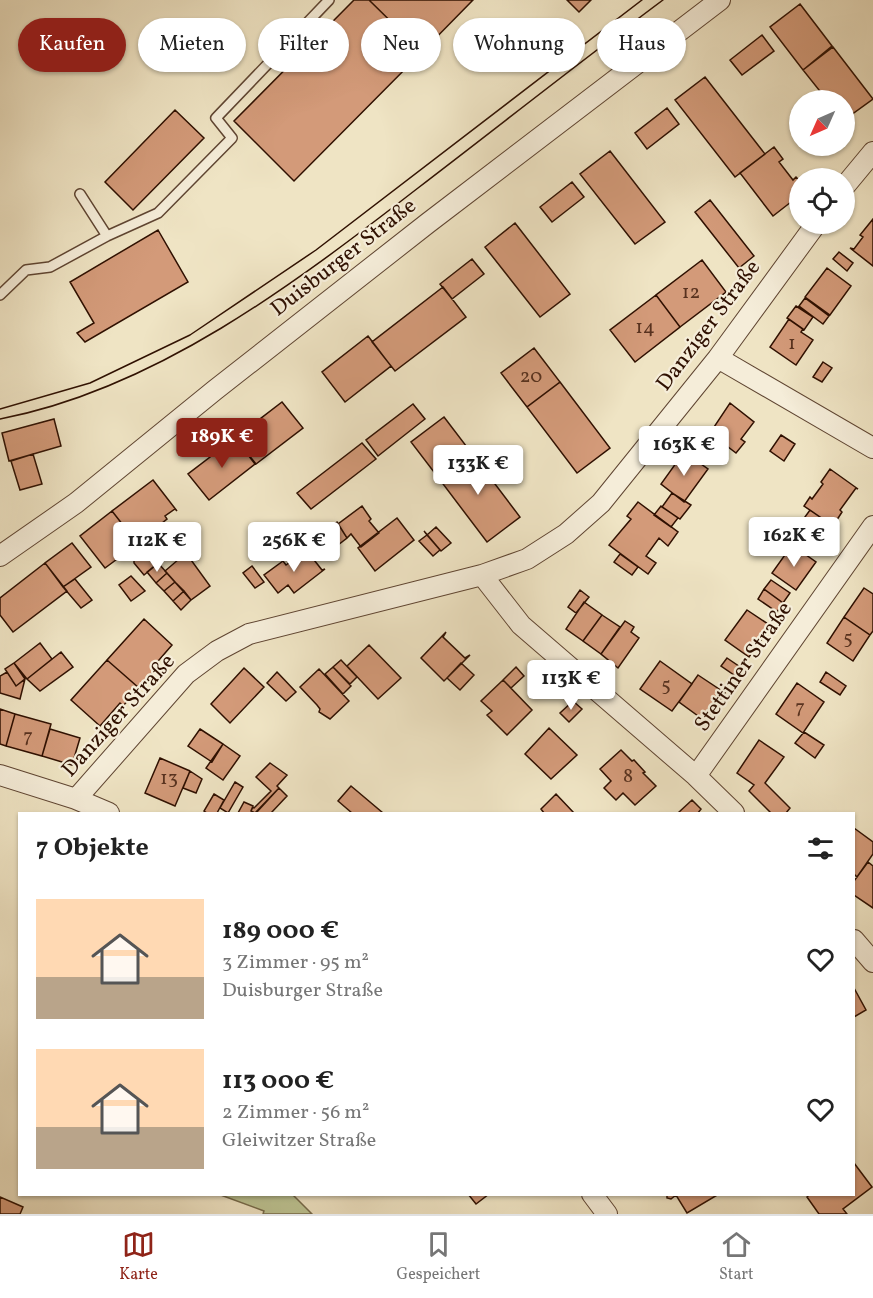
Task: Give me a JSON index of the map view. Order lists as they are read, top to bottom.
{
  "streets": {
    "street": ["Duisburger Straße", "Danziger Straße", "Stettiner Straße"]
  },
  "house_numbers": [
    "12",
    "14",
    "1",
    "20",
    "5",
    "5",
    "7",
    "7",
    "8",
    "13"
  ],
  "north": "bottom left",
  "page": {
    "chip": [
      "Kaufen",
      "Mieten",
      "Filter",
      "Neu",
      "Wohnung",
      "Haus"
    ],
    "price": [
      "189K €",
      "163K €",
      "133K €",
      "162K €",
      "112K €",
      "256K €",
      "113K €"
    ],
    "heading": "7 Objekte",
    "list": [
      {
        "name": "189 000 €",
        "note": "3 Zimmer · 95 m² · Duisburger Straße"
      },
      {
        "name": "113 000 €",
        "note": "2 Zimmer · 56 m² · Gleiwitzer Straße"
      }
    ],
    "tabs": ["Karte", "Gespeichert", "Start"]
  }
}
